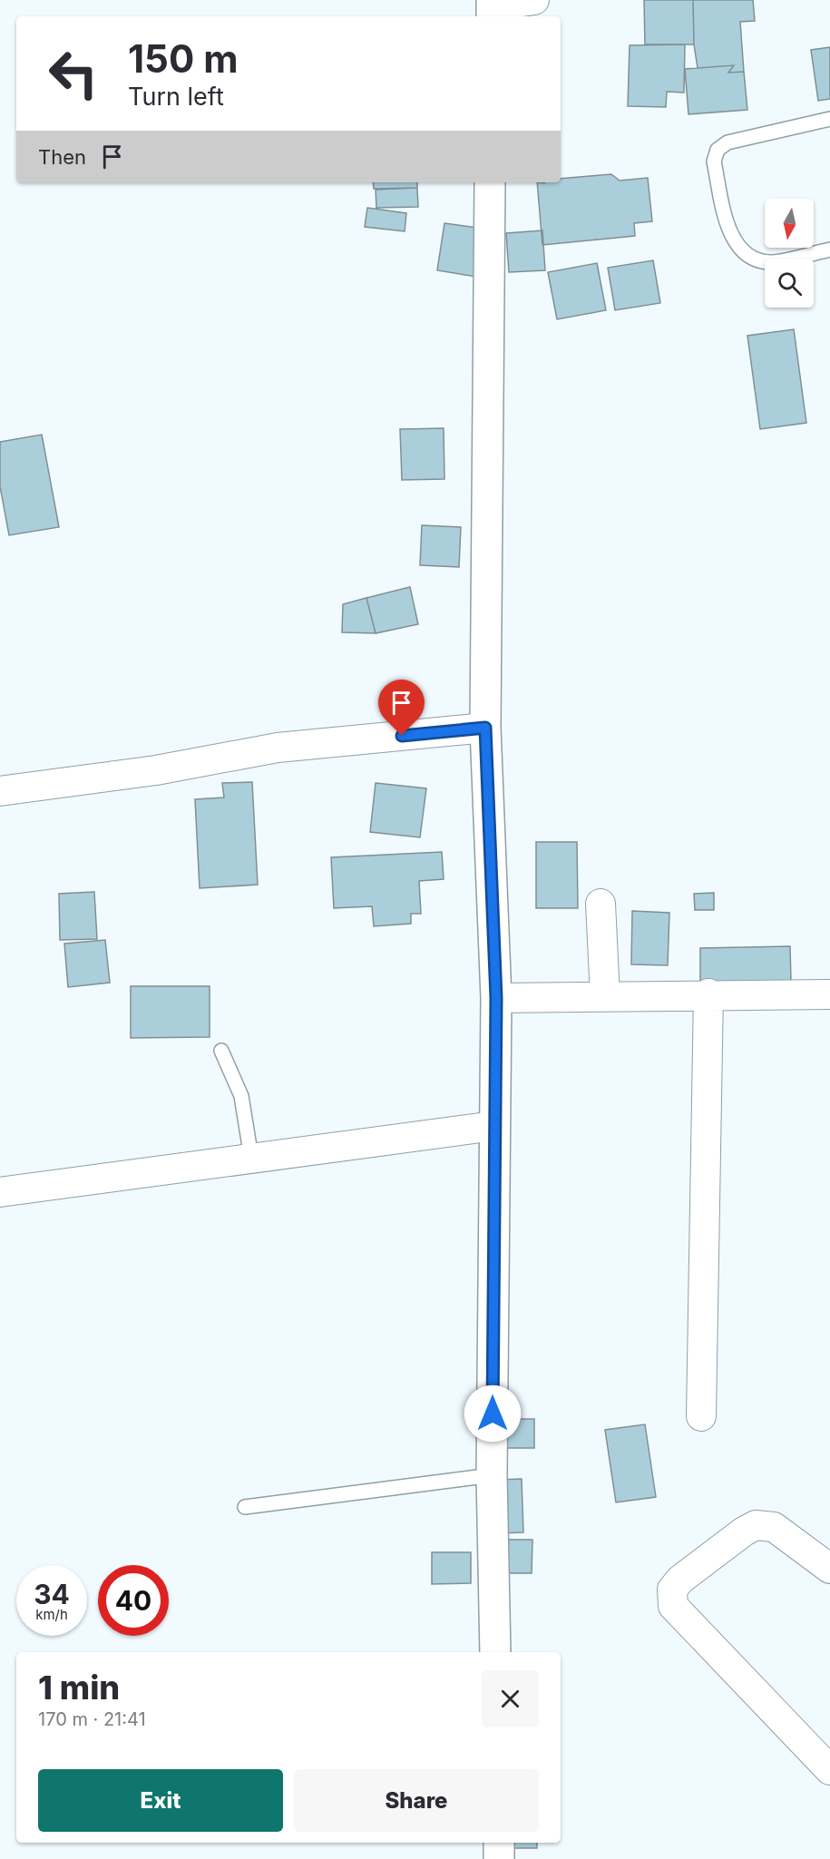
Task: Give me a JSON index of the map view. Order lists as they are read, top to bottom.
{
  "north": "bottom",
  "page": {
    "turn": ["150 m", "Turn left"],
    "then": "Then",
    "speed": "34 km/h",
    "limit": "40",
    "heading": ["1 min", "170 m · 21:41"],
    "buttons": ["Exit", "Share"]
  }
}
